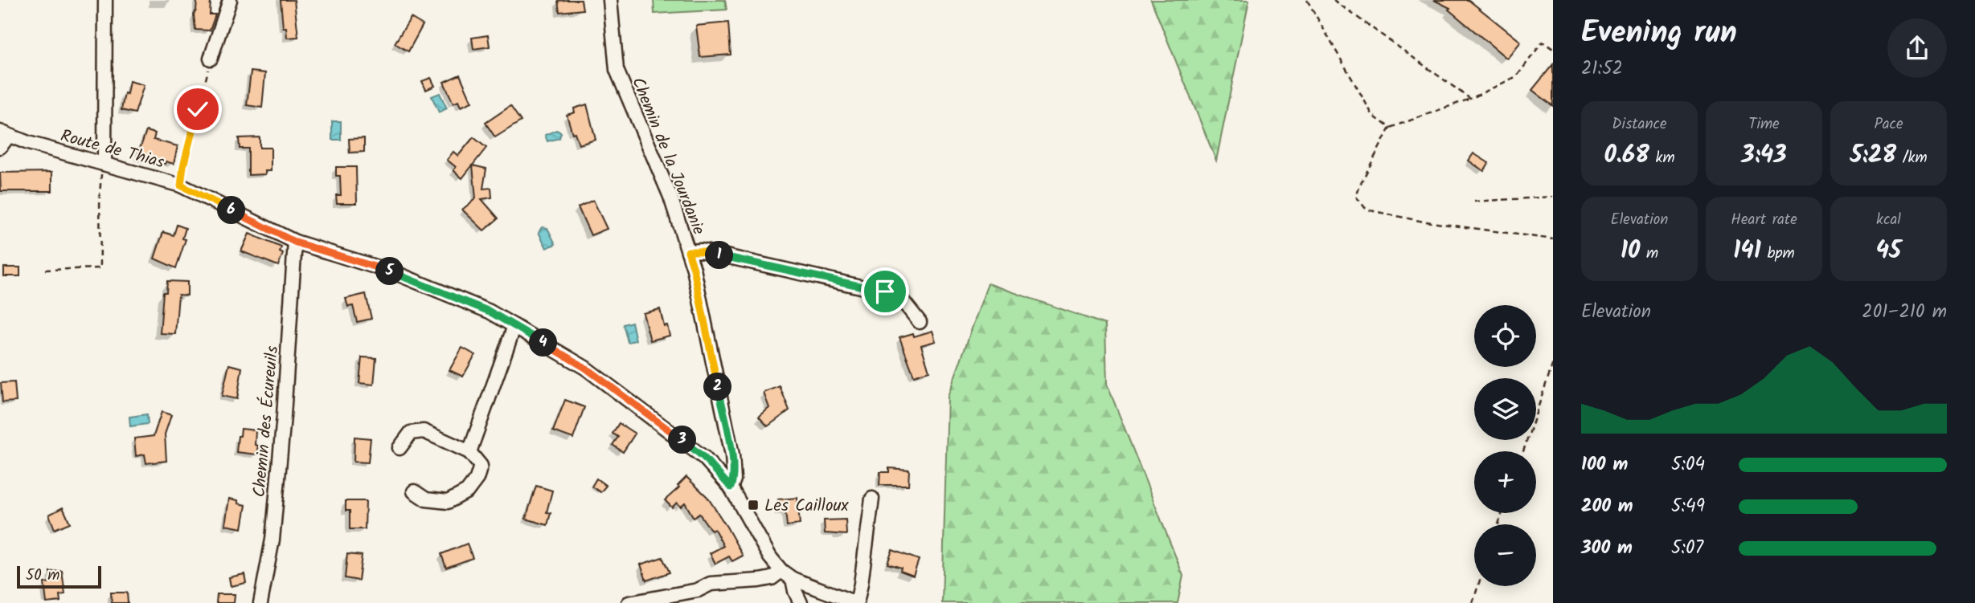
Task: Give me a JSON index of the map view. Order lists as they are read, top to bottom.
{
  "streets": {
    "street": ["Route de Thias", "Chemin de la Jourdanie", "Chemin des Écureuils"]
  },
  "crossings": [
    ["Route de Thias", "Chemin de la Jourdanie"],
    ["Route de Thias", "Chemin des Écureuils"]
  ],
  "places": {
    "transit": ["Les Cailloux"]
  },
  "scale_bar": "50 m",
  "page": {
    "heading": ["Evening run", "21:52"],
    "stats": [
      ["Distance", "0.68 km"],
      ["Time", "3:43"],
      ["Pace", "5:28 /km"],
      ["Elevation", "10 m"],
      ["Heart rate", "141 bpm"],
      ["kcal", "45"]
    ],
    "pins": [
      "6",
      "1",
      "5",
      "4",
      "2",
      "3"
    ],
    "chart": ["Elevation", "201–210 m"],
    "map_buttons": ["+", "−"],
    "list": [
      {
        "name": "100 m",
        "note": "5:04"
      },
      {
        "name": "200 m",
        "note": "5:49"
      },
      {
        "name": "300 m",
        "note": "5:07"
      }
    ],
    "scale": "50 m"
  }
}
